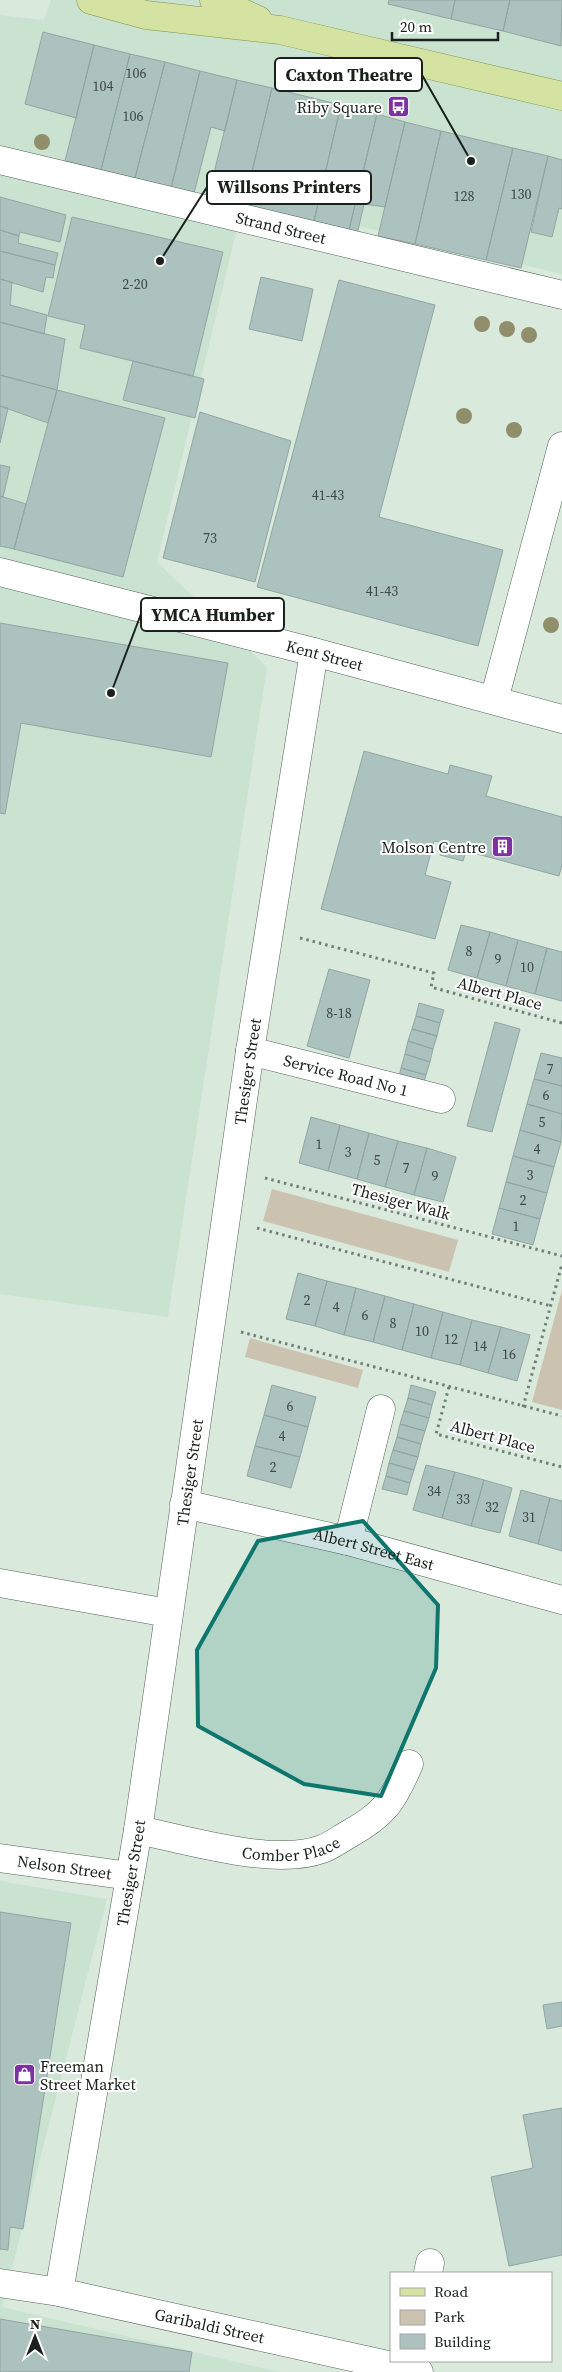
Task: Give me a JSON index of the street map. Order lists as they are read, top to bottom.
{
  "streets": {
    "street": [
      "Strand Street",
      "Kent Street",
      "Thesiger Street",
      "Service Road No 1",
      "Albert Street East",
      "Comber Place",
      "Nelson Street",
      "Garibaldi Street"
    ],
    "path": ["Albert Place", "Thesiger Walk"]
  },
  "crossings": [
    ["Kent Street", "Thesiger Street"],
    ["Albert Place", "Thesiger Street"],
    ["Thesiger Street", "Service Road No 1"],
    ["Thesiger Street", "Thesiger Walk"],
    ["Thesiger Street", "Albert Street East"],
    ["Thesiger Street", "Comber Place"],
    ["Thesiger Street", "Nelson Street"],
    ["Thesiger Street", "Garibaldi Street"]
  ],
  "places": {
    "bus stop": ["Riby Square"],
    "other": ["Caxton Theatre", "Willsons Printers", "YMCA Humber"],
    "building": ["Molson Centre"],
    "shop": ["Freeman Street Market"]
  },
  "house_numbers": [
    "106",
    "104",
    "106",
    "130",
    "128",
    "2-20",
    "41-43",
    "73",
    "41-43",
    "8",
    "9",
    "10",
    "8-18",
    "7",
    "6",
    "5",
    "1",
    "4",
    "3",
    "5",
    "7",
    "3",
    "9",
    "2",
    "1",
    "2",
    "4",
    "6",
    "8",
    "10",
    "12",
    "14",
    "16",
    "6",
    "4",
    "2",
    "34",
    "33",
    "32",
    "31"
  ],
  "legend": ["Road", "Park", "Building"],
  "scale_bar": "20 m",
  "north": "top"
}
